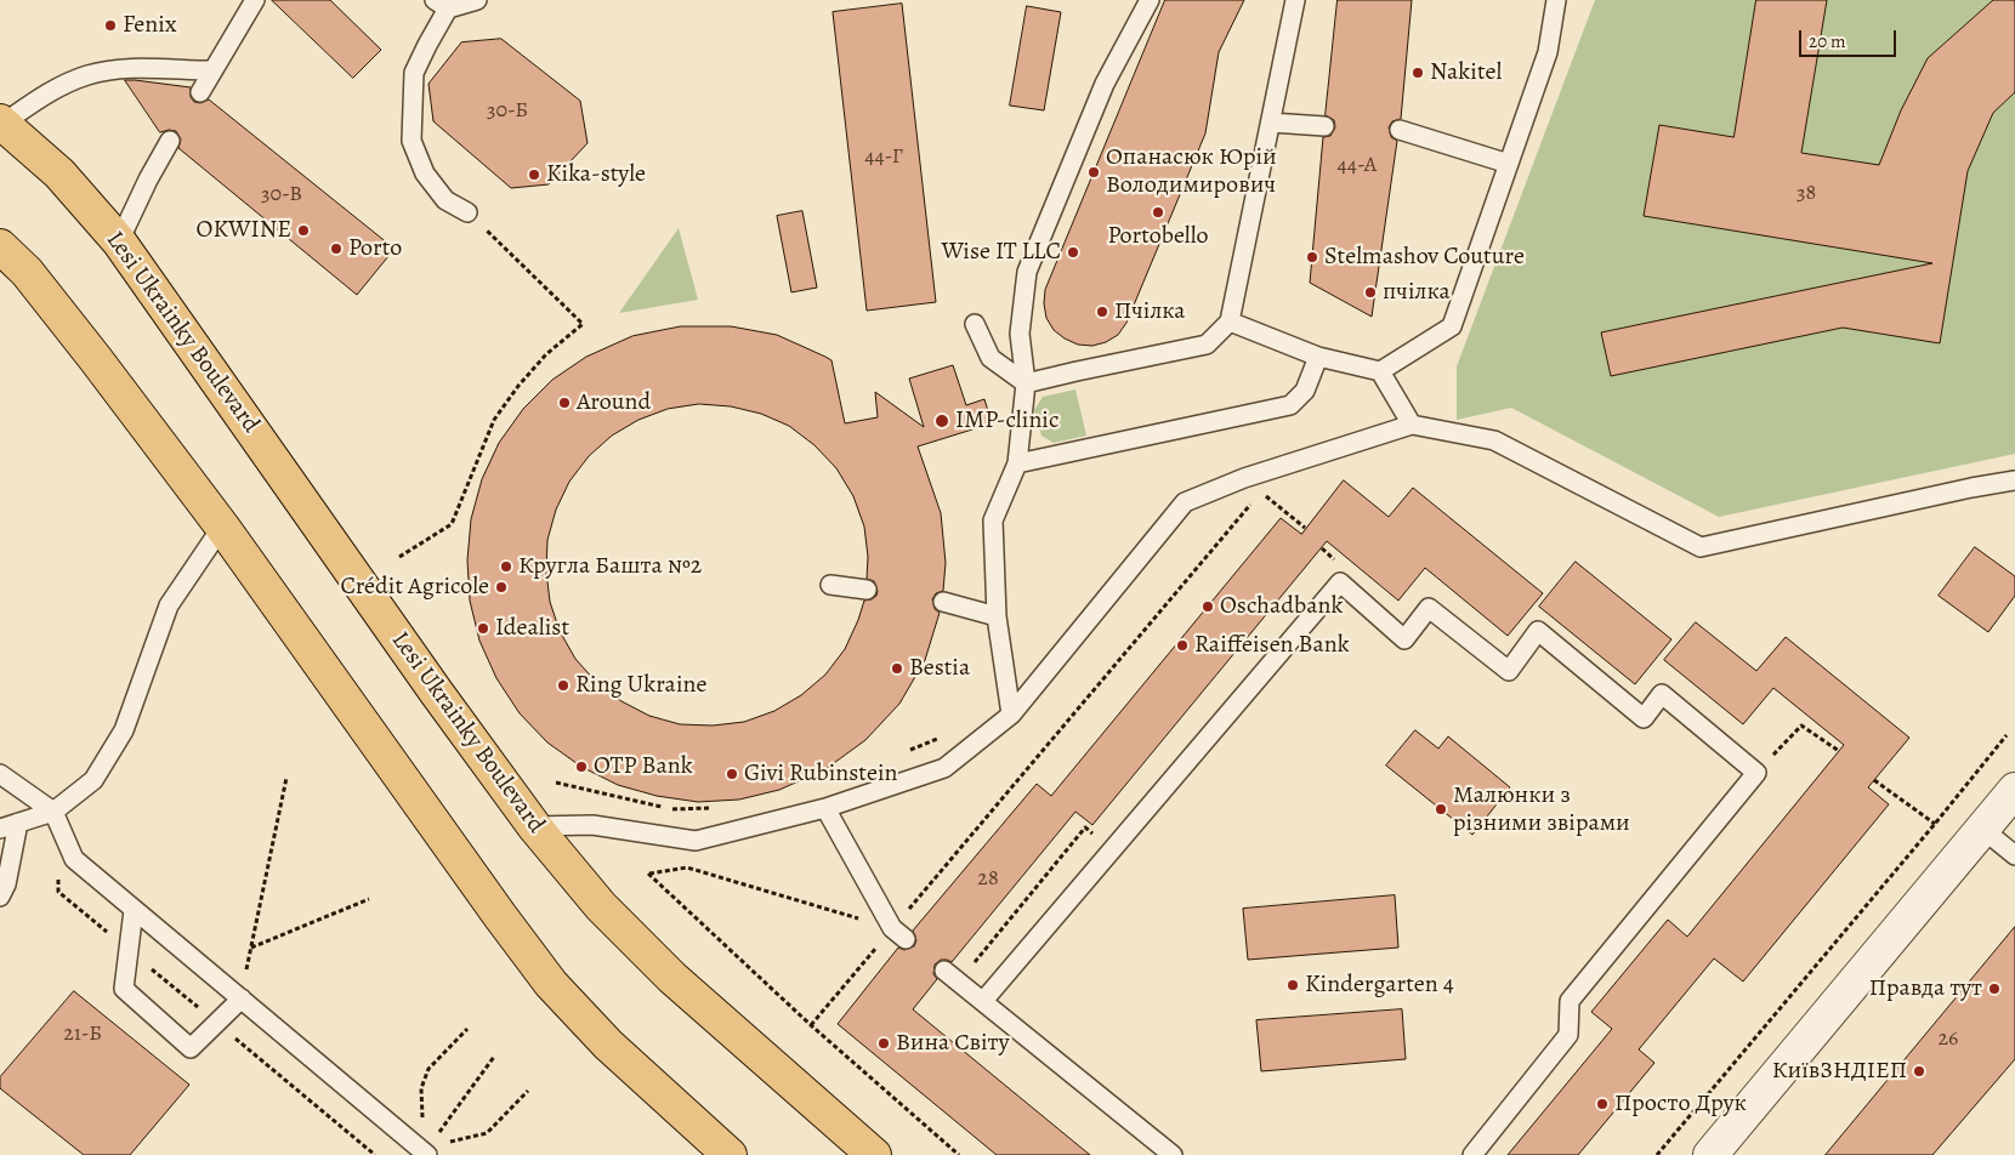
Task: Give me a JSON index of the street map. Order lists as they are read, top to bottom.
{
  "streets": {
    "main road": ["Lesi Ukrainky Boulevard"]
  },
  "places": [
    "Fenix",
    "Nakitel",
    "Опанасюк Юрій Володимирович",
    "Kika-style",
    "Portobello",
    "OKWINE",
    "Porto",
    "Wise IT LLC",
    "Stelmashov Couture",
    "пчілка",
    "Пчілка",
    "Around",
    "IMP-clinic",
    "Кругла Башта №2",
    "Crédit Agricole",
    "Oschadbank",
    "Idealist",
    "Raiffeisen Bank",
    "Bestia",
    "Ring Ukraine",
    "OTP Bank",
    "Givi Rubinstein",
    "Малюнки з різними звірами",
    "Kindergarten 4",
    "Правда тут",
    "Вина Світу",
    "КиївЗНДІЕП",
    "Просто Друк"
  ],
  "house_numbers": [
    "30-Б",
    "44-Г",
    "44-А",
    "38",
    "30-В",
    "28",
    "21-Б",
    "26"
  ],
  "scale_bar": "20 m"
}
